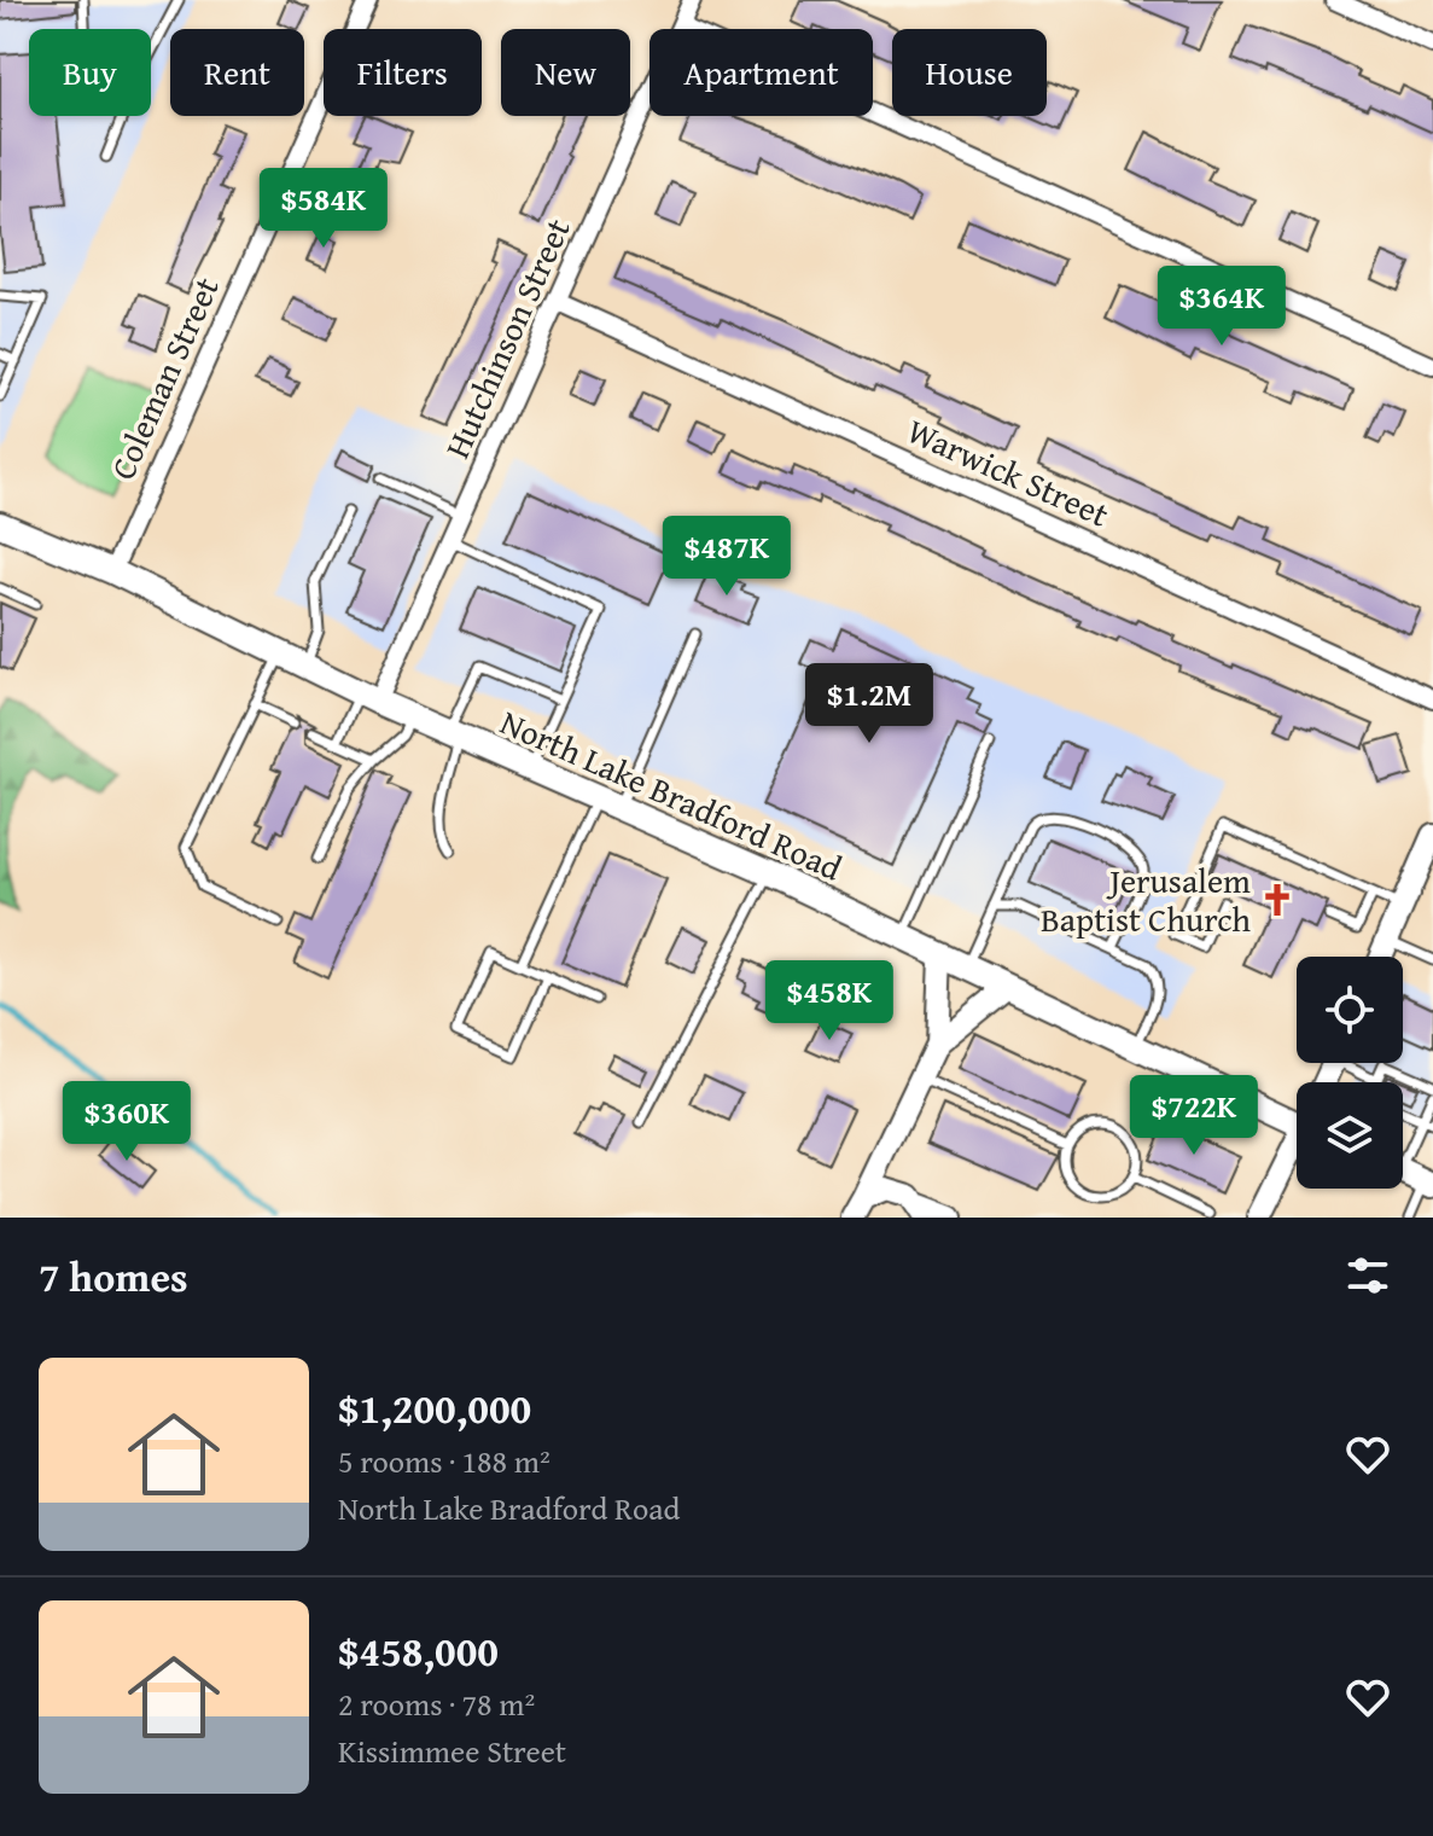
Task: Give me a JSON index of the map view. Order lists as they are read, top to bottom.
{
  "streets": {
    "main road": ["North Lake Bradford Road"],
    "street": ["Hutchinson Street", "Coleman Street", "Warwick Street"]
  },
  "crossings": [
    ["Hutchinson Street", "Warwick Street"],
    ["Hutchinson Street", "North Lake Bradford Road"],
    ["Coleman Street", "North Lake Bradford Road"]
  ],
  "places": {
    "church": ["Jerusalem Baptist Church"]
  },
  "page": {
    "chip": [
      "Buy",
      "Rent",
      "Filters",
      "New",
      "Apartment",
      "House"
    ],
    "price": [
      "$584K",
      "$364K",
      "$487K",
      "$1.2M",
      "$458K",
      "$722K",
      "$360K"
    ],
    "heading": "7 homes",
    "list": [
      {
        "name": "$1,200,000",
        "note": "5 rooms · 188 m² · North Lake Bradford Road"
      },
      {
        "name": "$458,000",
        "note": "2 rooms · 78 m² · Kissimmee Street"
      }
    ]
  }
}
